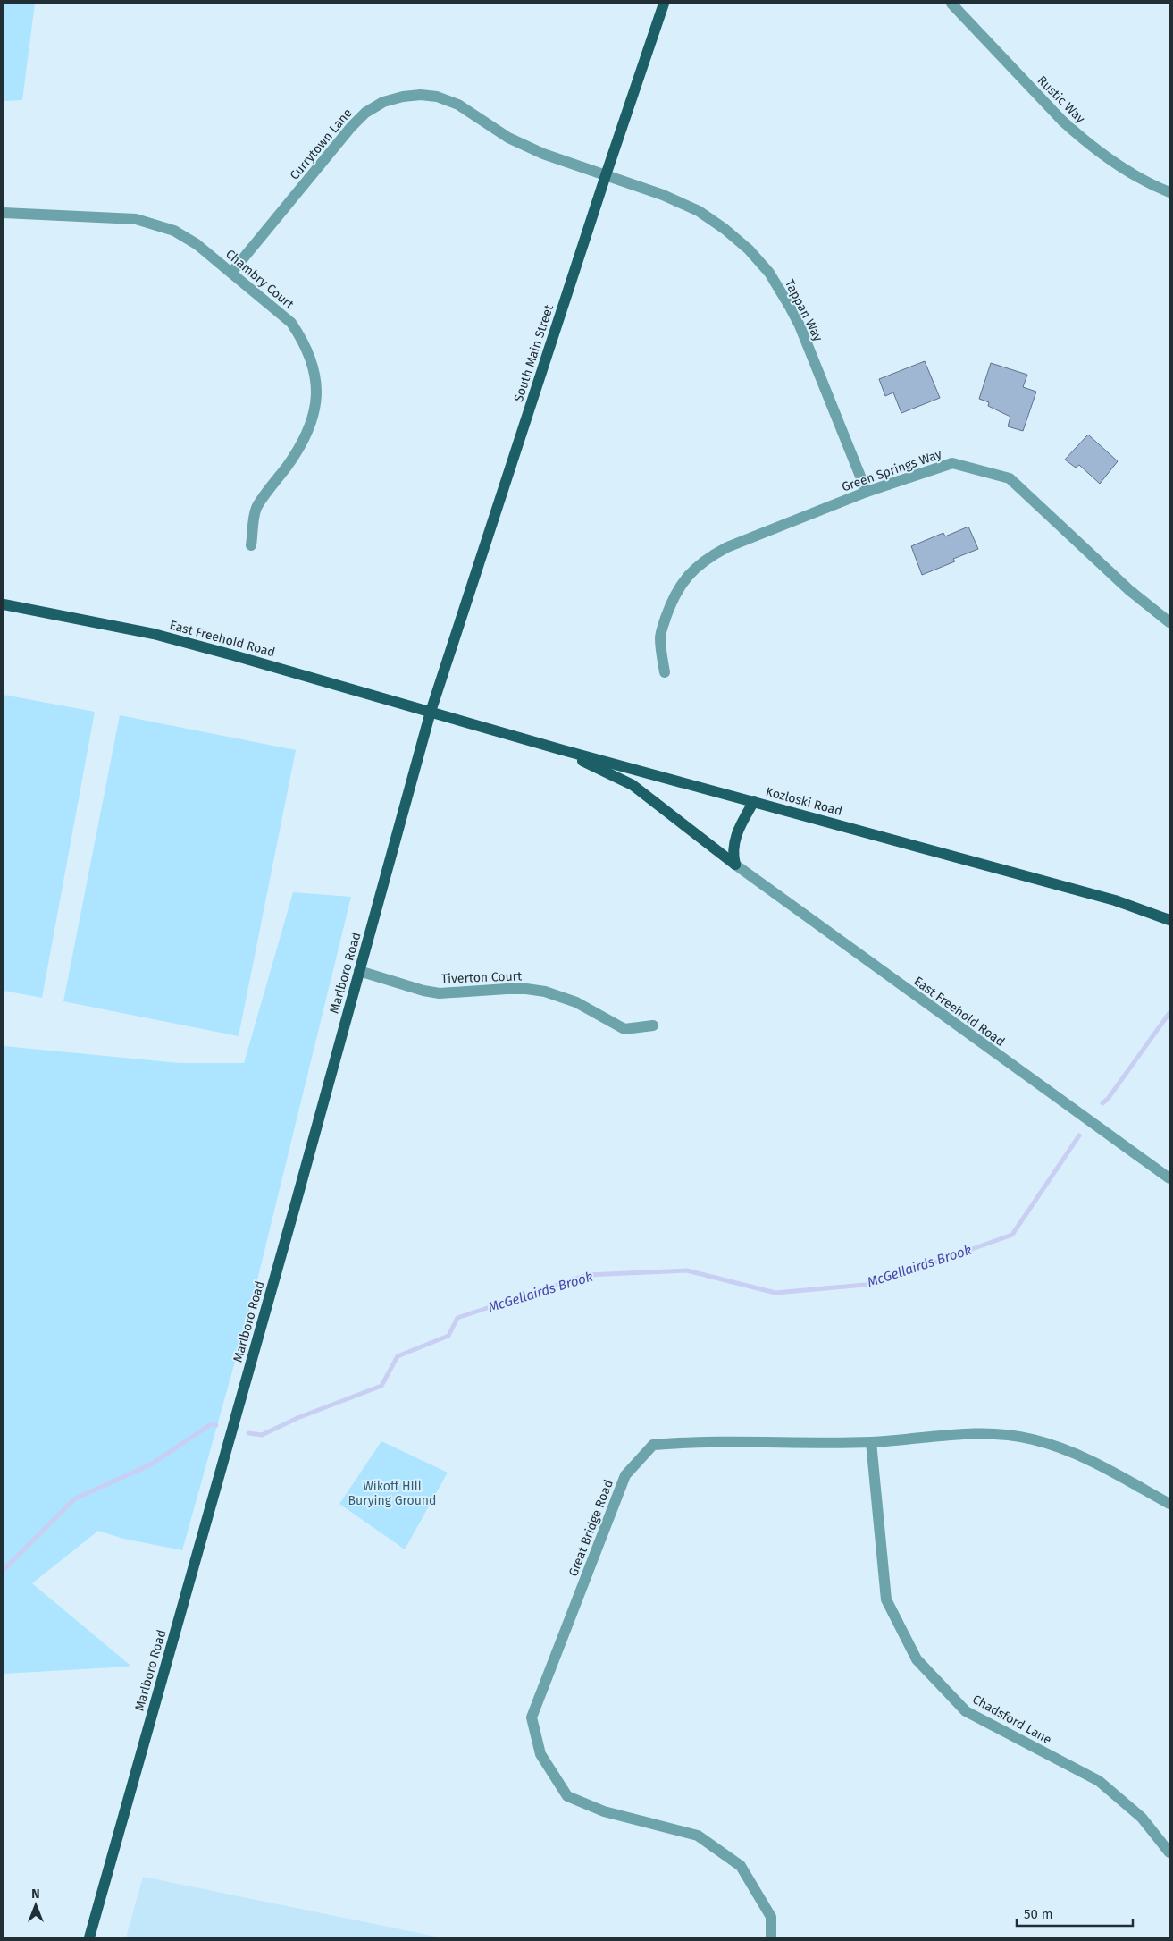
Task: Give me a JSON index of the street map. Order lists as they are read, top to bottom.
{
  "streets": {
    "main road": [
      "South Main Street",
      "East Freehold Road",
      "Kozloski Road",
      "Marlboro Road"
    ],
    "street": [
      "Rustic Way",
      "Currytown Lane",
      "Chambry Court",
      "Tappan Way",
      "Green Springs Way",
      "Tiverton Court",
      "Great Bridge Road",
      "Chadsford Lane"
    ]
  },
  "crossings": [
    ["Currytown Lane", "Chambry Court"],
    ["Currytown Lane", "Tappan Way"],
    ["Currytown Lane", "South Main Street"],
    ["Tappan Way", "South Main Street"],
    ["Tappan Way", "Green Springs Way"],
    ["South Main Street", "East Freehold Road"],
    ["South Main Street", "Kozloski Road"],
    ["South Main Street", "Marlboro Road"],
    ["East Freehold Road", "Kozloski Road"],
    ["East Freehold Road", "Marlboro Road"],
    ["Kozloski Road", "Marlboro Road"],
    ["Marlboro Road", "Tiverton Court"],
    ["Great Bridge Road", "Chadsford Lane"]
  ],
  "water": ["McGellairds Brook"],
  "parks": ["Wikoff HIll Burying Ground"],
  "scale_bar": "50 m",
  "north": "top"
}
